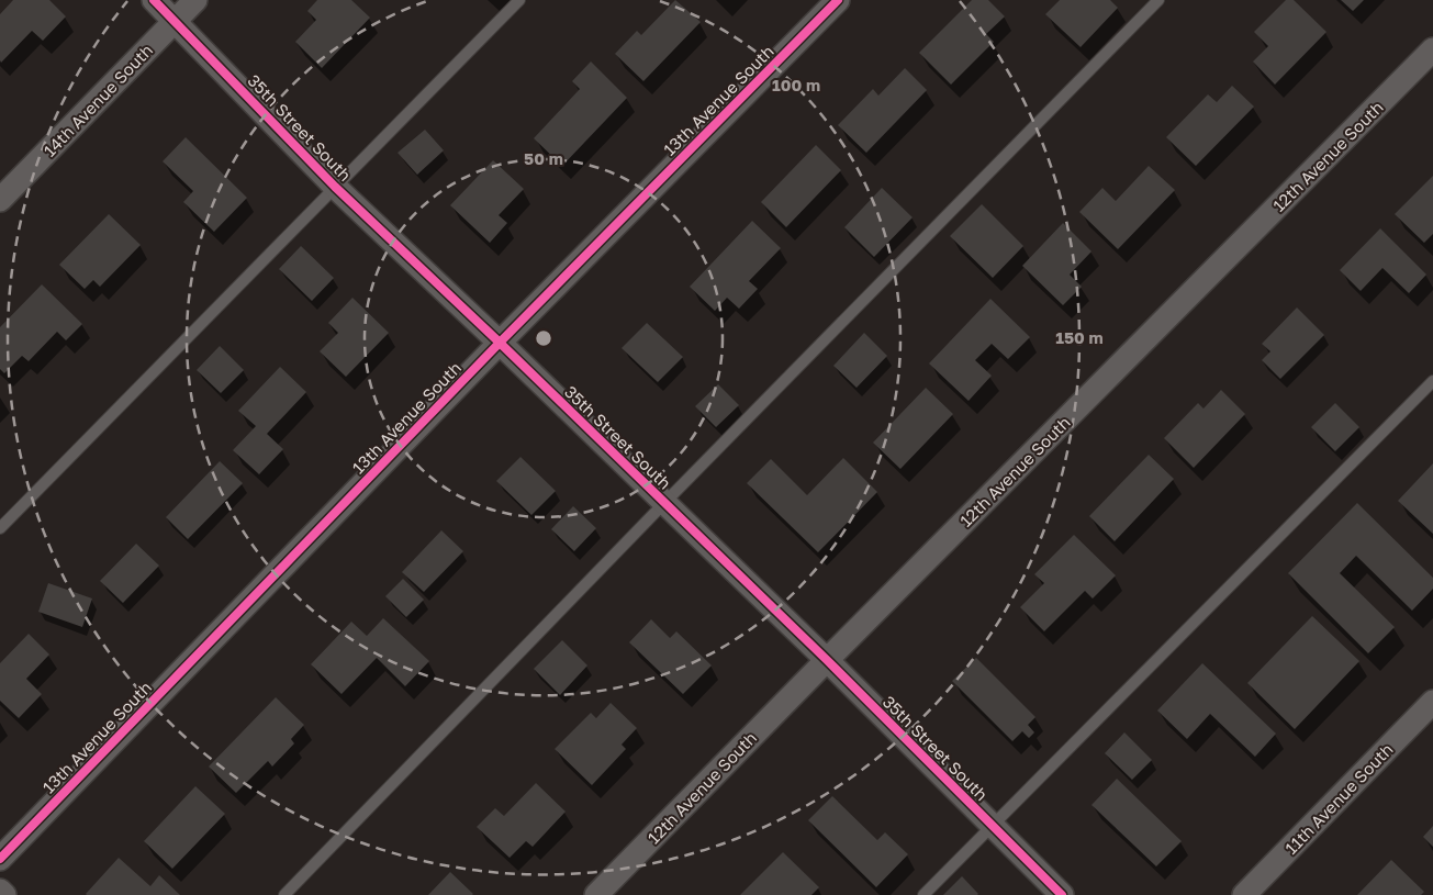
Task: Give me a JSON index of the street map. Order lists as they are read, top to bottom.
{
  "streets": {
    "street": [
      "14th Avenue South",
      "13th Avenue South",
      "35th Street South",
      "12th Avenue South",
      "11th Avenue South"
    ]
  },
  "crossings": [
    ["14th Avenue South", "35th Street South"],
    ["13th Avenue South", "35th Street South"],
    ["35th Street South", "12th Avenue South"]
  ],
  "rings": ["100 m", "50 m", "150 m"]
}
